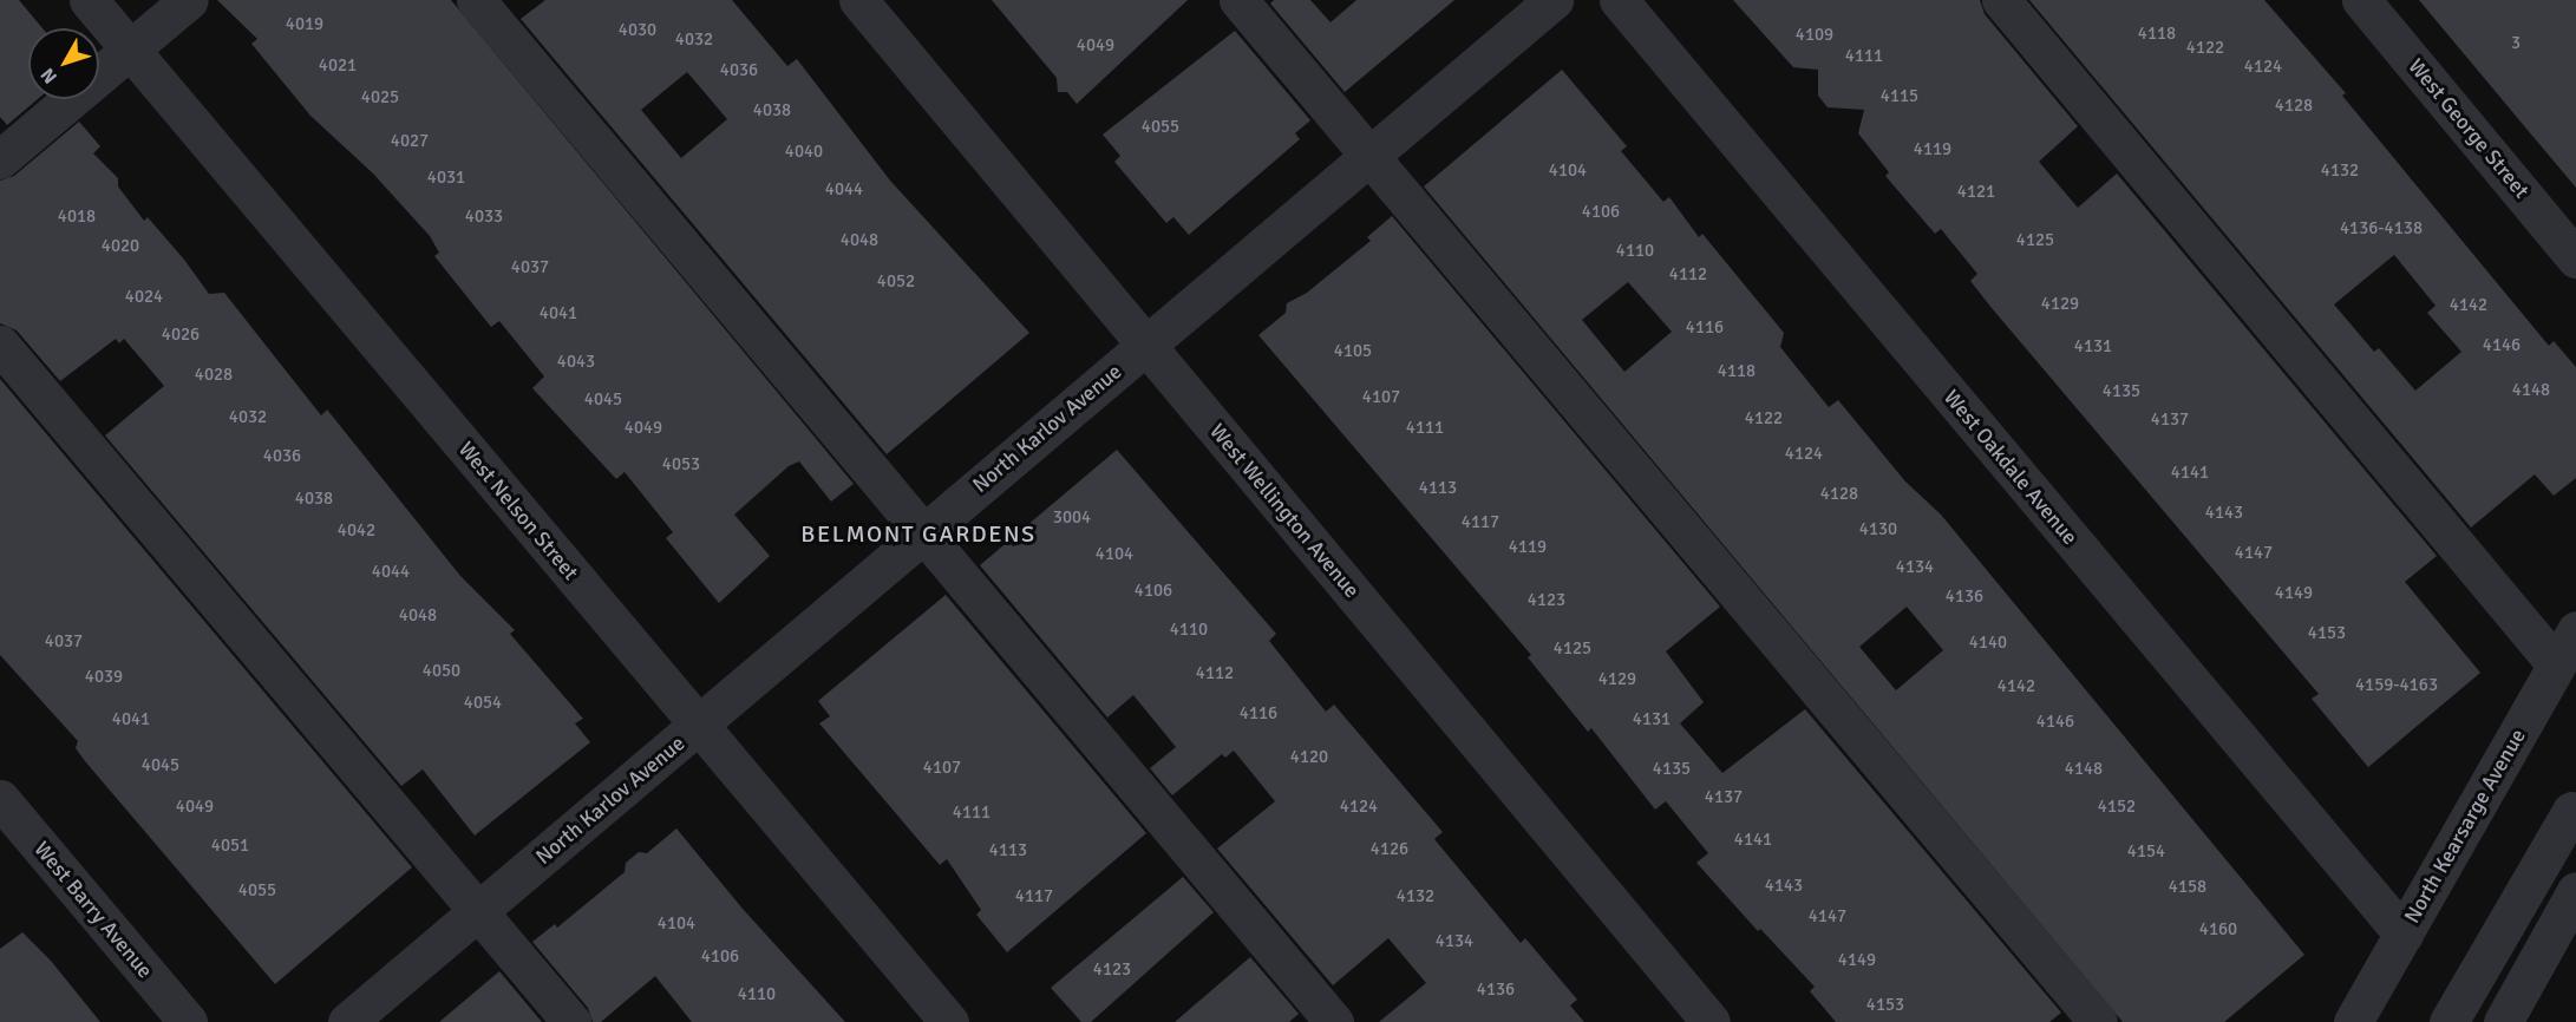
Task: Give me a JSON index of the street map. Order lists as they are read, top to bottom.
{
  "streets": {
    "street": [
      "West George Street",
      "North Karlov Avenue",
      "West Oakdale Avenue",
      "West Nelson Street",
      "West Wellington Avenue",
      "North Kearsarge Avenue",
      "West Barry Avenue"
    ]
  },
  "crossings": [
    ["North Karlov Avenue", "West Nelson Street"],
    ["North Karlov Avenue", "West Wellington Avenue"],
    ["West Oakdale Avenue", "North Kearsarge Avenue"]
  ],
  "districts": ["BELMONT GARDENS"],
  "house_numbers": [
    "4019",
    "4030",
    "4118",
    "4109",
    "4032",
    "3",
    "4049",
    "4122",
    "4111",
    "4021",
    "4124",
    "4036",
    "4115",
    "4025",
    "4128",
    "4038",
    "4055",
    "4027",
    "4119",
    "4040",
    "4104",
    "4132",
    "4031",
    "4044",
    "4121",
    "4106",
    "4018",
    "4033",
    "4136-4138",
    "4048",
    "4125",
    "4020",
    "4110",
    "4037",
    "4112",
    "4052",
    "4024",
    "4129",
    "4142",
    "4041",
    "4116",
    "4026",
    "4146",
    "4131",
    "4105",
    "4043",
    "4118",
    "4028",
    "4148",
    "4135",
    "4107",
    "4045",
    "4032",
    "4122",
    "4137",
    "4049",
    "4111",
    "4124",
    "4036",
    "4053",
    "4141",
    "4113",
    "4128",
    "4038",
    "4143",
    "3004",
    "4117",
    "4130",
    "4042",
    "4119",
    "4147",
    "4104",
    "4134",
    "4044",
    "4106",
    "4149",
    "4136",
    "4123",
    "4048",
    "4110",
    "4153",
    "4037",
    "4140",
    "4125",
    "4050",
    "4112",
    "4039",
    "4129",
    "4159-4163",
    "4142",
    "4054",
    "4116",
    "4041",
    "4131",
    "4146",
    "4120",
    "4045",
    "4107",
    "4135",
    "4148",
    "4137",
    "4049",
    "4124",
    "4152",
    "4111",
    "4141",
    "4051",
    "4126",
    "4113",
    "4154",
    "4143",
    "4158",
    "4055",
    "4117",
    "4132",
    "4147",
    "4104",
    "4160",
    "4134",
    "4106",
    "4149",
    "4123",
    "4136",
    "4110",
    "4153"
  ],
  "north": "bottom left"
}
